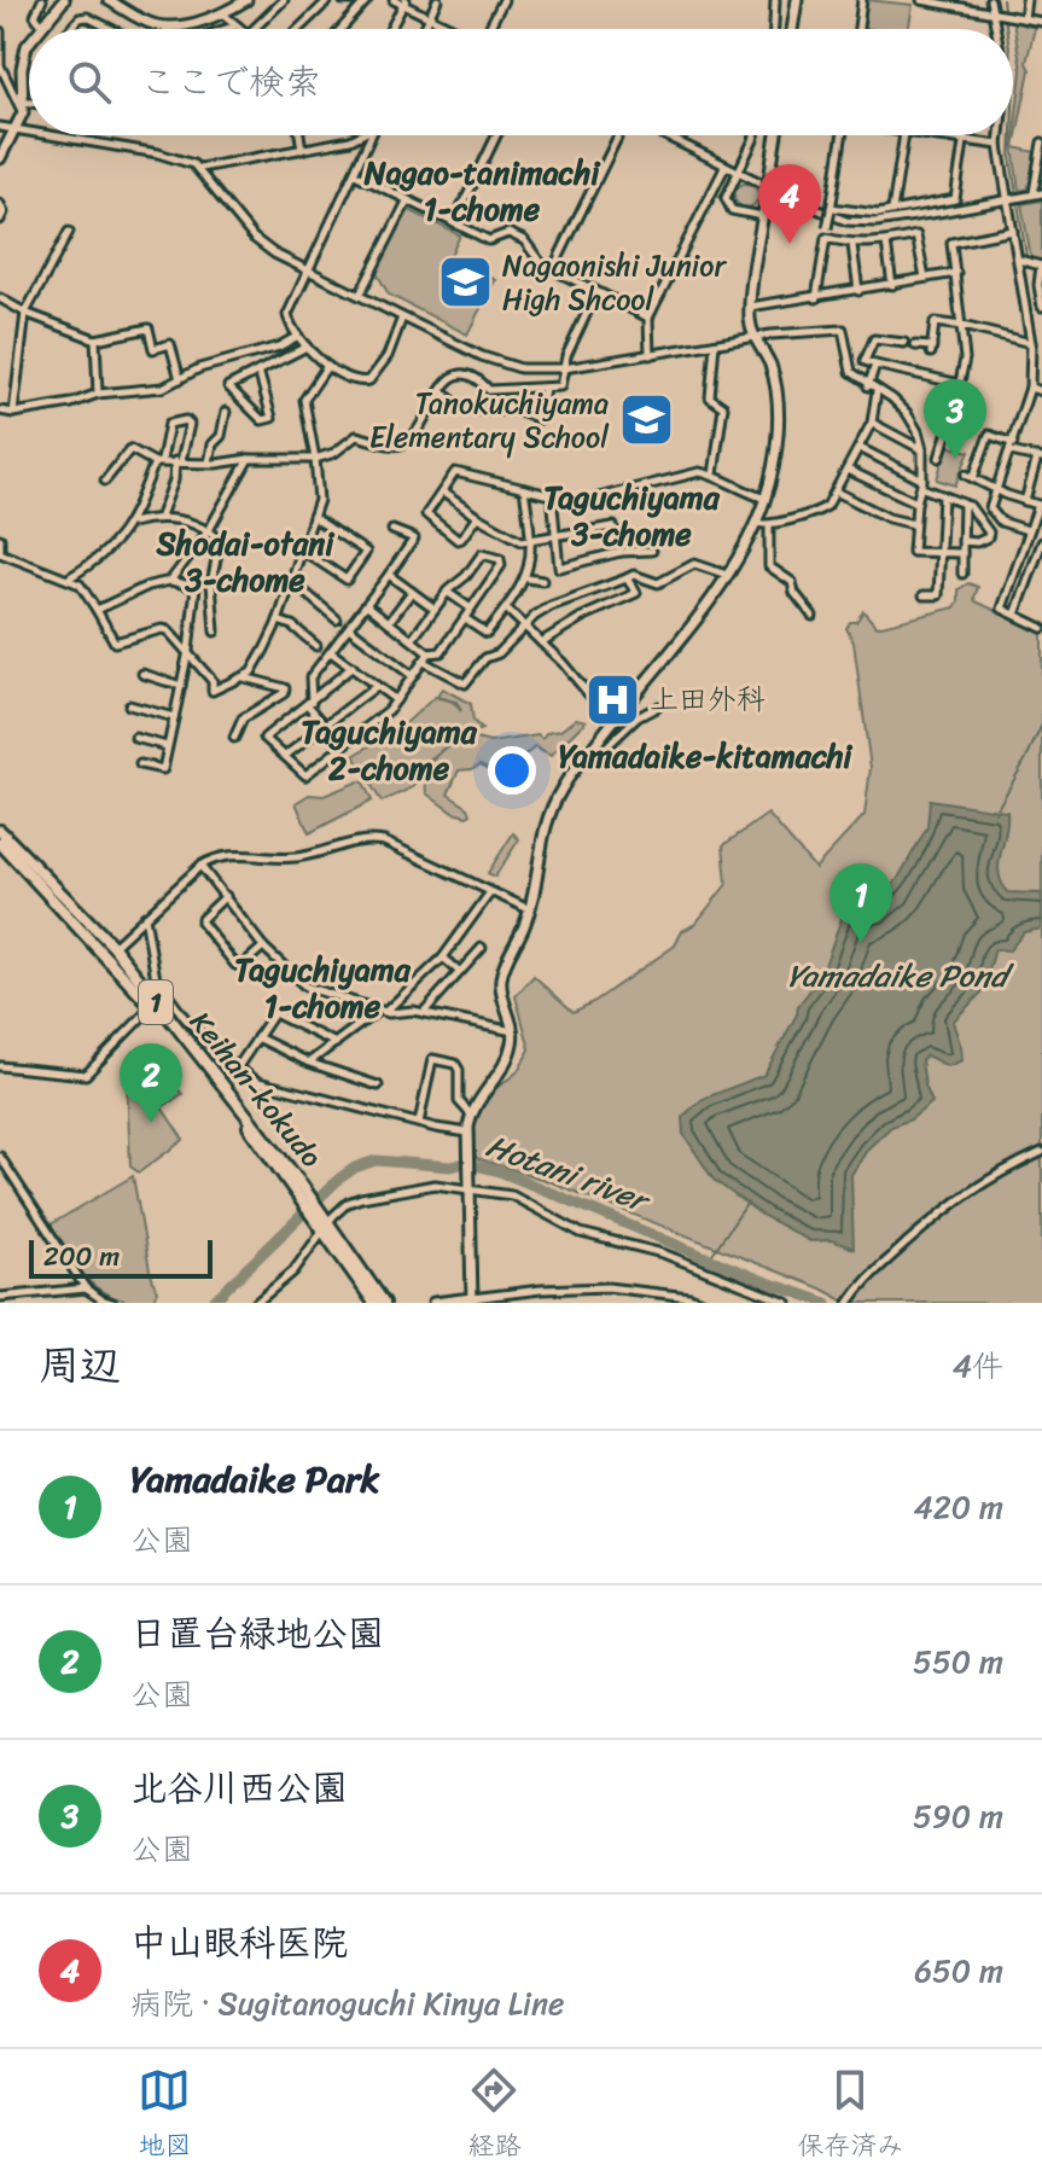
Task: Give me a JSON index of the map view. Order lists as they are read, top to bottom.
{
  "streets": {
    "highway": ["1", "Keihan-kokudo"]
  },
  "districts": [
    "Nagao-tanimachi 1-chome",
    "Taguchiyama 3-chome",
    "Shodai-otani 3-chome",
    "Taguchiyama 2-chome",
    "Yamadaike-kitamachi",
    "Taguchiyama 1-chome"
  ],
  "water": ["Yamadaike Pond", "Hotani river"],
  "places": {
    "school or university": ["Nagaonishi Junior High Shcool", "Tanokuchiyama Elementary School"],
    "hospital": ["上田外科"]
  },
  "scale_bar": "200 m",
  "page": {
    "search": "ここで検索",
    "pins": [
      "4",
      "3",
      "1",
      "2"
    ],
    "scale": "200 m",
    "heading": ["周辺", "4件"],
    "list": [
      {
        "mark": "1",
        "name": "Yamadaike Park",
        "note": "公園",
        "value": "420 m"
      },
      {
        "mark": "2",
        "name": "日置台緑地公園",
        "note": "公園",
        "value": "550 m"
      },
      {
        "mark": "3",
        "name": "北谷川西公園",
        "note": "公園",
        "value": "590 m"
      },
      {
        "mark": "4",
        "name": "中山眼科医院",
        "note": "病院 · Sugitanoguchi Kinya Line",
        "value": "650 m"
      }
    ],
    "nav": ["地図", "経路", "保存済み"]
  }
}
